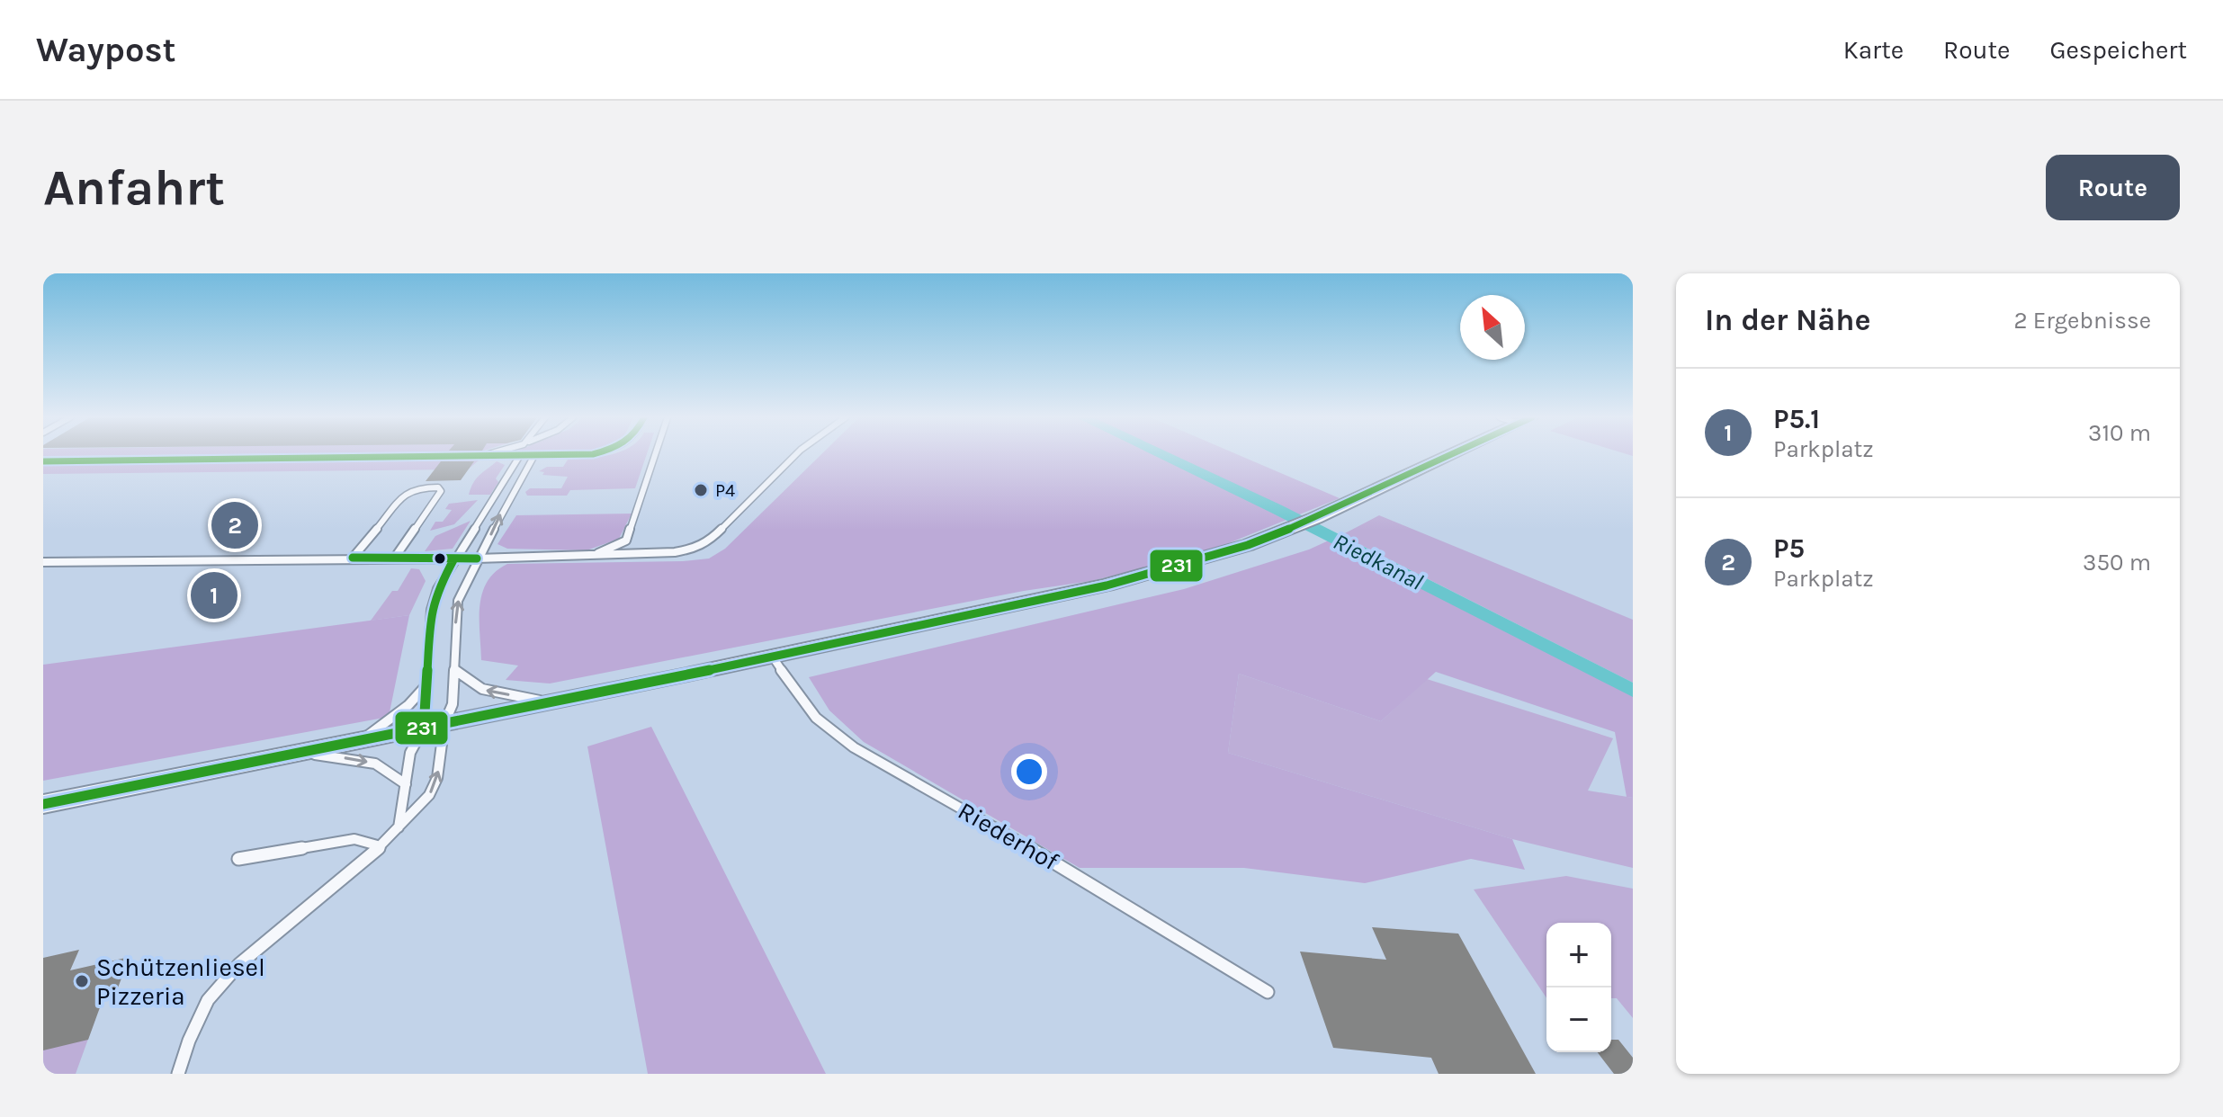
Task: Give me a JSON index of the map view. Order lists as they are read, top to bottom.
{
  "streets": {
    "lane": ["Riederhof"]
  },
  "water": ["Riedkanal"],
  "places": ["P4", "Schützenliesel Pizzeria"],
  "lines": ["transit line 231"],
  "north": "top left",
  "page": {
    "header": "Waypost",
    "nav": ["Karte", "Route", "Gespeichert"],
    "buttons": "Route",
    "title": "Anfahrt",
    "heading": ["In der Nähe", "2 Ergebnisse"],
    "list": [
      {
        "mark": "1",
        "name": "P5.1",
        "note": "Parkplatz",
        "value": "310 m"
      },
      {
        "mark": "2",
        "name": "P5",
        "note": "Parkplatz",
        "value": "350 m"
      }
    ],
    "pins": ["2", "1"],
    "map_buttons": ["+", "−"]
  }
}
